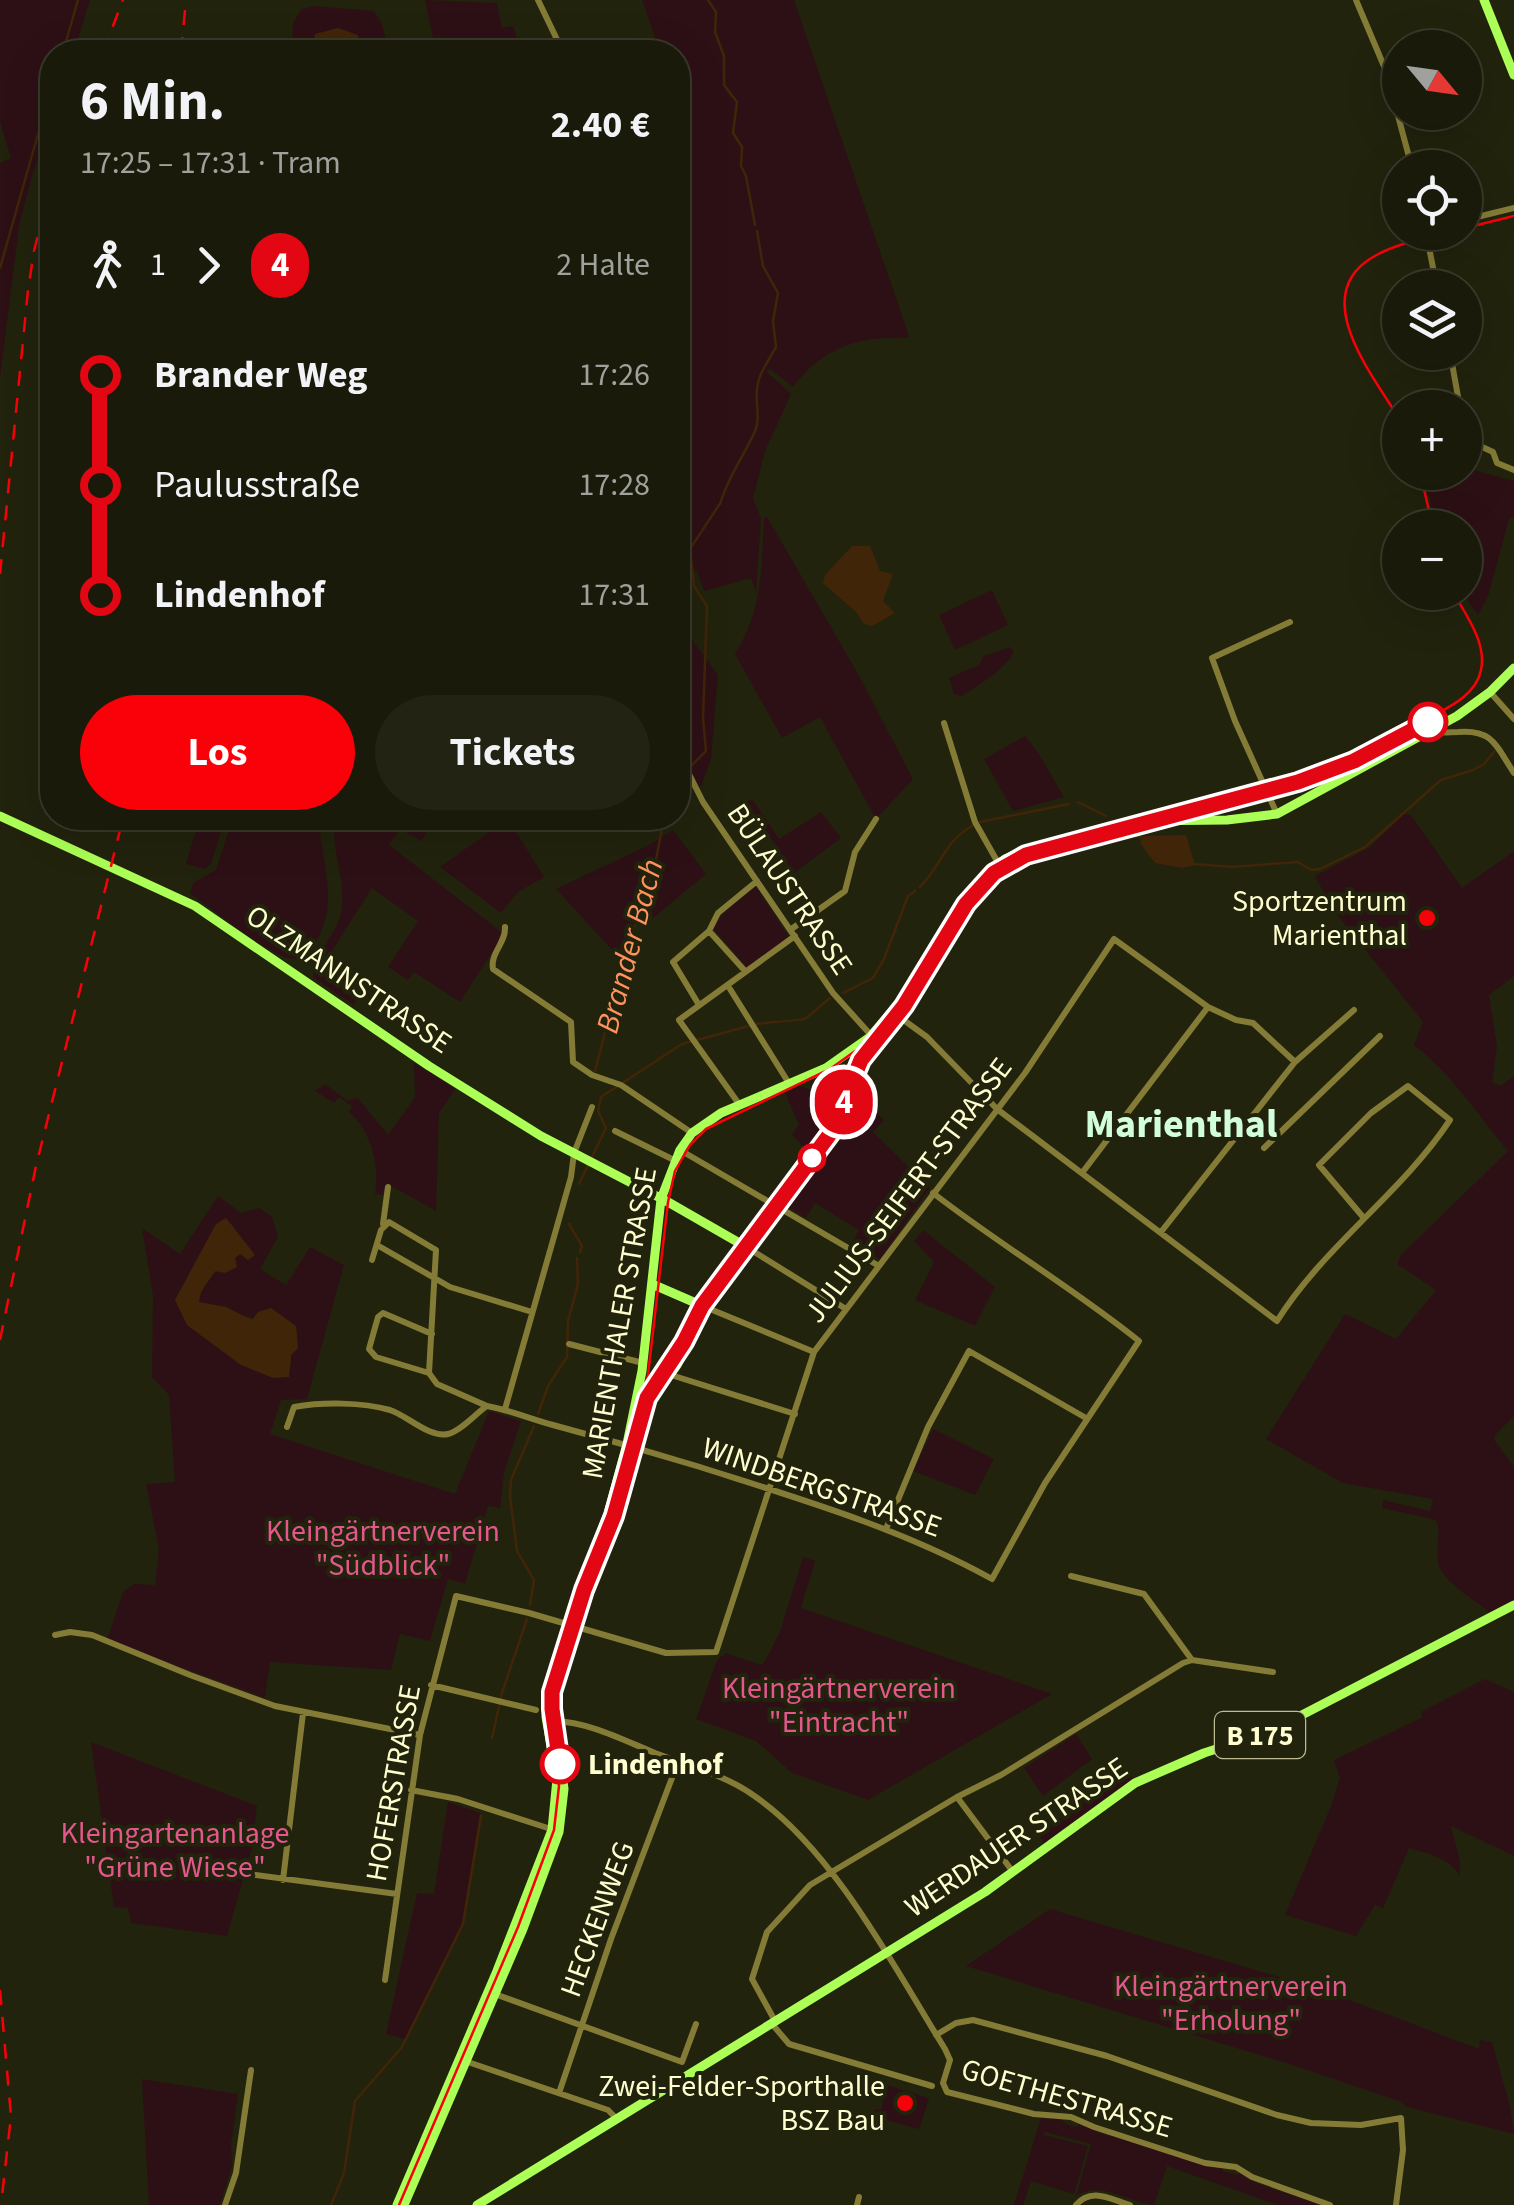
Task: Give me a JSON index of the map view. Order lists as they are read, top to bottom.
{
  "streets": {
    "main road": [
      "OLZMANNSTRASSE",
      "MARIENTHALER STRASSE",
      "B 175",
      "WERDAUER STRASSE"
    ],
    "street": [
      "BÜLAUSTRASSE",
      "JULIUS-SEIFERT-STRASSE",
      "WINDBERGSTRASSE",
      "HOFERSTRASSE",
      "HECKENWEG",
      "GOETHESTRASSE"
    ]
  },
  "crossings": [
    ["BÜLAUSTRASSE", "MARIENTHALER STRASSE"],
    ["OLZMANNSTRASSE", "MARIENTHALER STRASSE"],
    ["JULIUS-SEIFERT-STRASSE", "MARIENTHALER STRASSE"],
    ["JULIUS-SEIFERT-STRASSE", "WINDBERGSTRASSE"],
    ["JULIUS-SEIFERT-STRASSE", "HOFERSTRASSE"],
    ["MARIENTHALER STRASSE", "WINDBERGSTRASSE"],
    ["MARIENTHALER STRASSE", "HOFERSTRASSE"],
    ["MARIENTHALER STRASSE", "GOETHESTRASSE"],
    ["WERDAUER STRASSE", "GOETHESTRASSE"],
    ["HECKENWEG", "GOETHESTRASSE"]
  ],
  "districts": ["Marienthal"],
  "water": ["Brander Bach"],
  "parks": [
    "Kleingärtnerverein \"Südblick\"",
    "Kleingärtnerverein \"Eintracht\"",
    "Kleingartenanlage \"Grüne Wiese\"",
    "Kleingärtnerverein \"Erholung\""
  ],
  "places": ["Sportzentrum Marienthal", "Lindenhof", "Zwei-Felder-Sporthalle BSZ Bau"],
  "lines": ["tram line 4"],
  "north": "bottom right",
  "page": {
    "on_map": "4",
    "map_buttons": ["+", "−"],
    "heading": ["6 Min.", "17:25 – 17:31 · Tram", "2.40 €"],
    "legs": ["1", "4", "2 Halte"],
    "list": [
      {
        "name": "Brander Weg",
        "value": "17:26"
      },
      {
        "name": "Paulusstraße",
        "value": "17:28"
      },
      {
        "name": "Lindenhof",
        "value": "17:31"
      }
    ],
    "buttons": ["Los", "Tickets"]
  }
}
